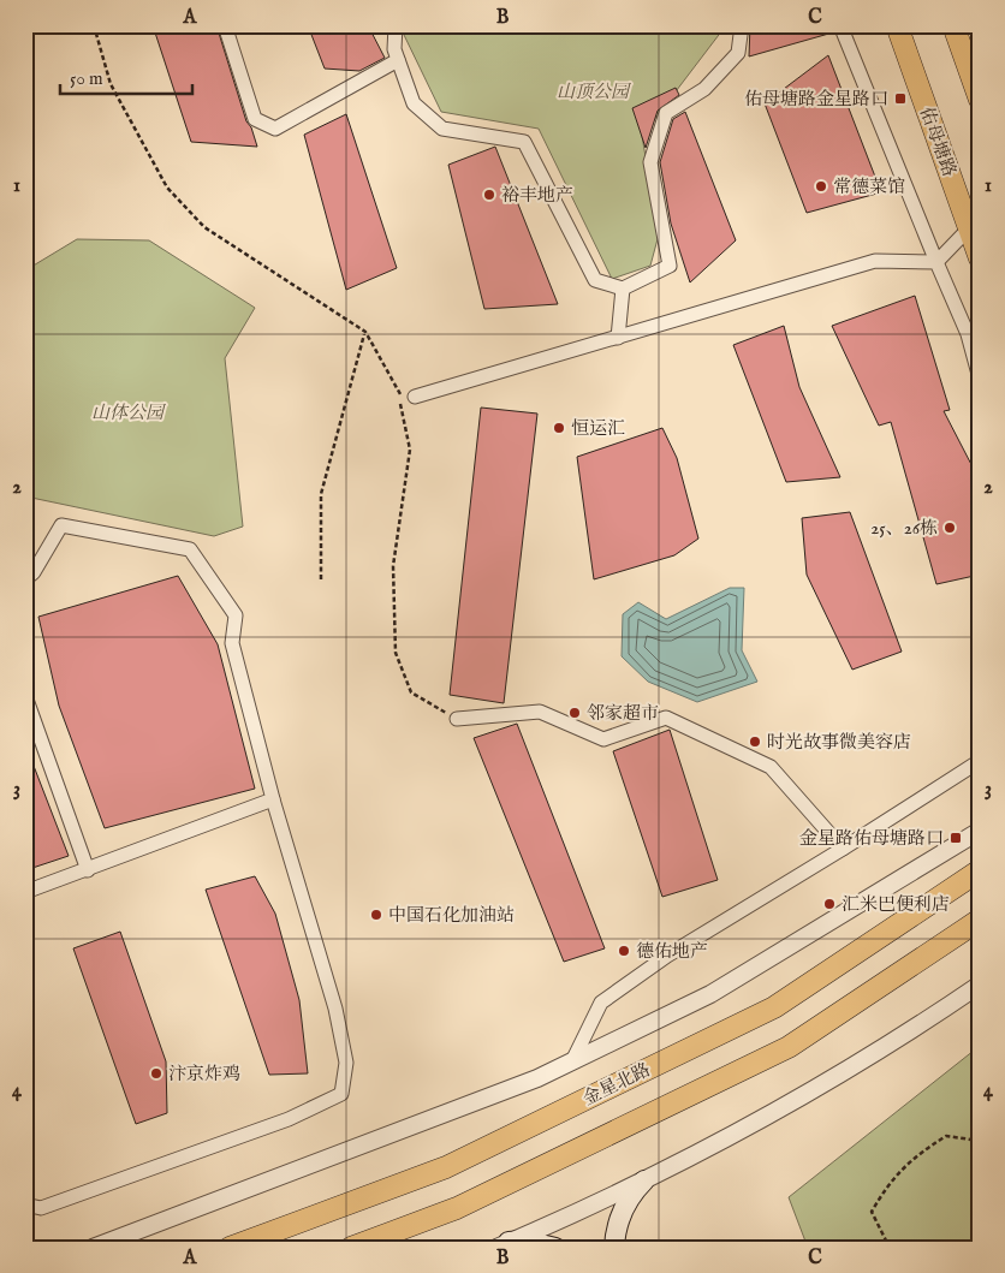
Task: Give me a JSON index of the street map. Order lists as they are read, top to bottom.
{
  "streets": {
    "main road": ["佑母塘路", "金星北路"]
  },
  "parks": ["山顶公园", "山体公园"],
  "places": {
    "transit": ["佑母塘路金星路口", "金星路佑母塘路口"],
    "other": [
      "常德菜馆",
      "裕丰地产",
      "恒运汇",
      "25、26栋",
      "邻家超市",
      "时光故事微美容店",
      "汇米巴便利店",
      "中国石化加油站",
      "德佑地产",
      "汴京炸鸡"
    ]
  },
  "scale_bar": "50 m",
  "grid": {
    "columns": ["A", "B", "C"],
    "rows": [
      "1",
      "2",
      "3",
      "4"
    ]
  }
}
